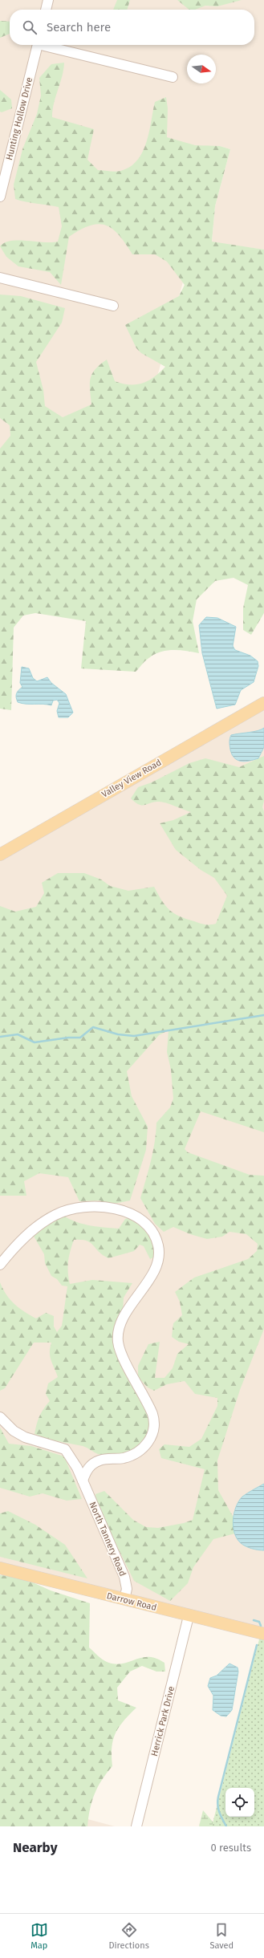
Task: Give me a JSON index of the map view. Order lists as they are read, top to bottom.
{
  "streets": {
    "main road": ["Valley View Road", "Darrow Road"],
    "street": ["Hunting Hollow Drive", "North Tannery Road", "Herrick Park Drive"]
  },
  "crossings": [
    ["North Tannery Road", "Darrow Road"],
    ["Darrow Road", "Herrick Park Drive"]
  ],
  "north": "right",
  "page": {
    "search": "Search here",
    "heading": ["Nearby", "0 results"],
    "nav": ["Map", "Directions", "Saved"]
  }
}
